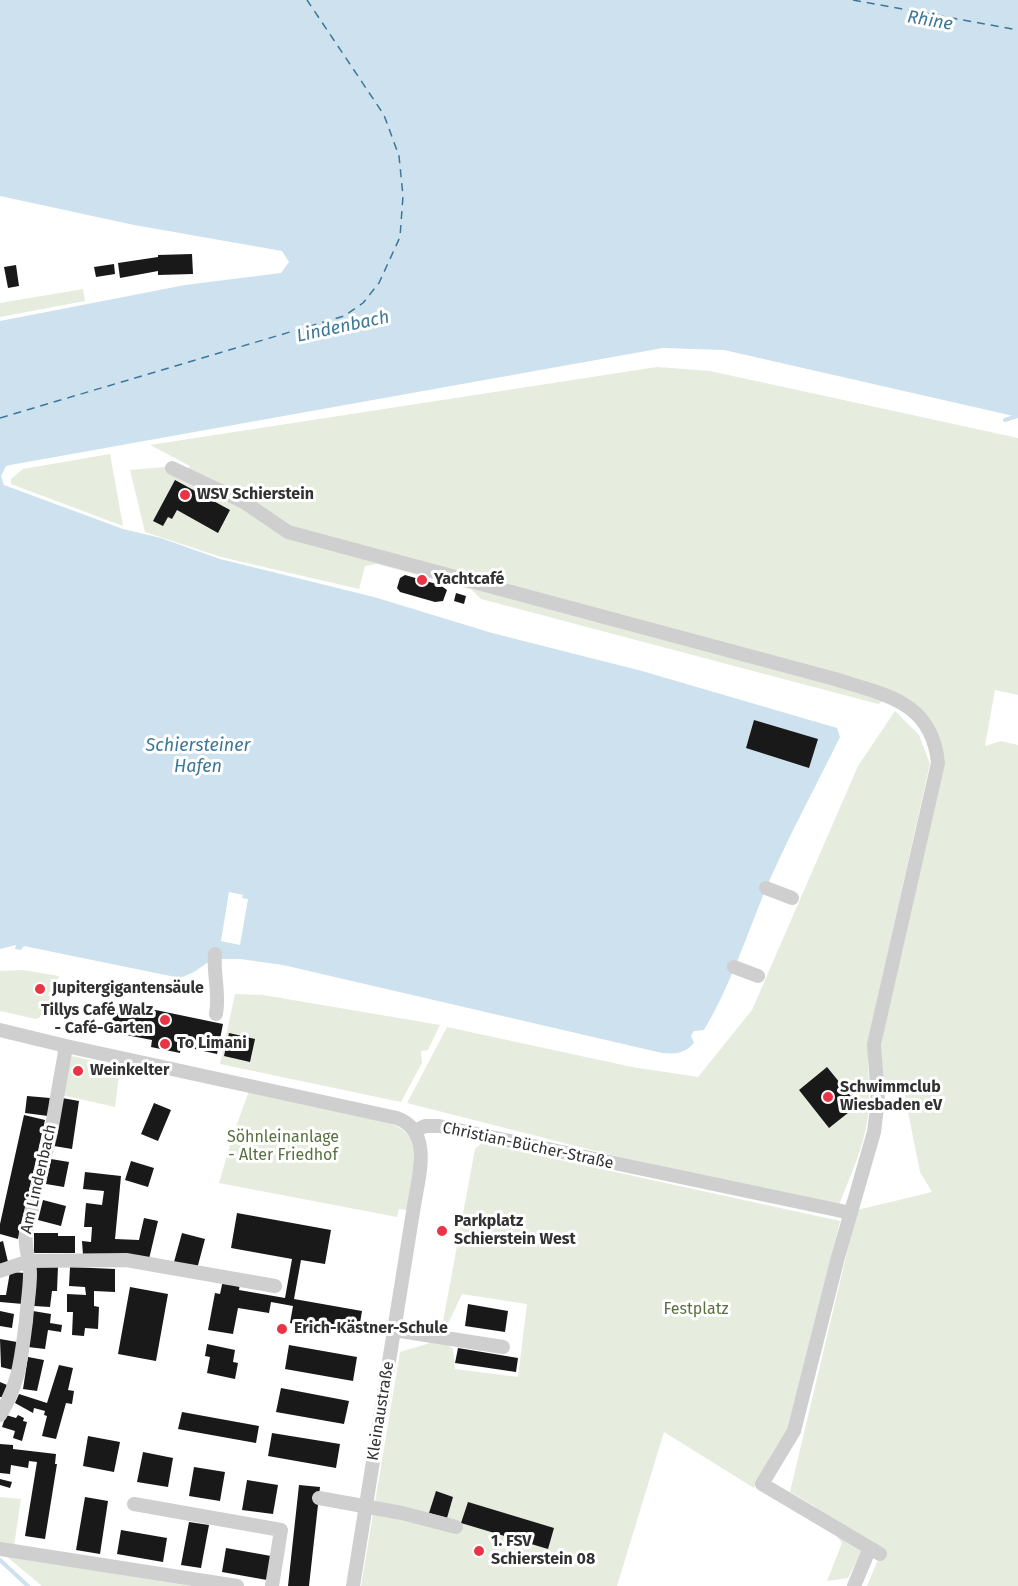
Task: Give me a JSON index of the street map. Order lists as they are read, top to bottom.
{
  "streets": {
    "street": ["Christian-Bücher-Straße", "Am Lindenbach", "Kleinaustraße"]
  },
  "crossings": [
    ["Christian-Bücher-Straße", "Kleinaustraße"]
  ],
  "water": ["Rhine", "Lindenbach", "Schiersteiner Hafen"],
  "parks": ["Söhnleinanlage - Alter Friedhof", "Festplatz"],
  "places": [
    "WSV Schierstein",
    "Yachtcafé",
    "Jupitergigantensäule",
    "Tillys Café Walz - Café-Garten",
    "To Limani",
    "Weinkelter",
    "Schwimmclub Wiesbaden eV",
    "Parkplatz Schierstein West",
    "Erich-Kästner-Schule",
    "1. FSV Schierstein 08"
  ]
}
